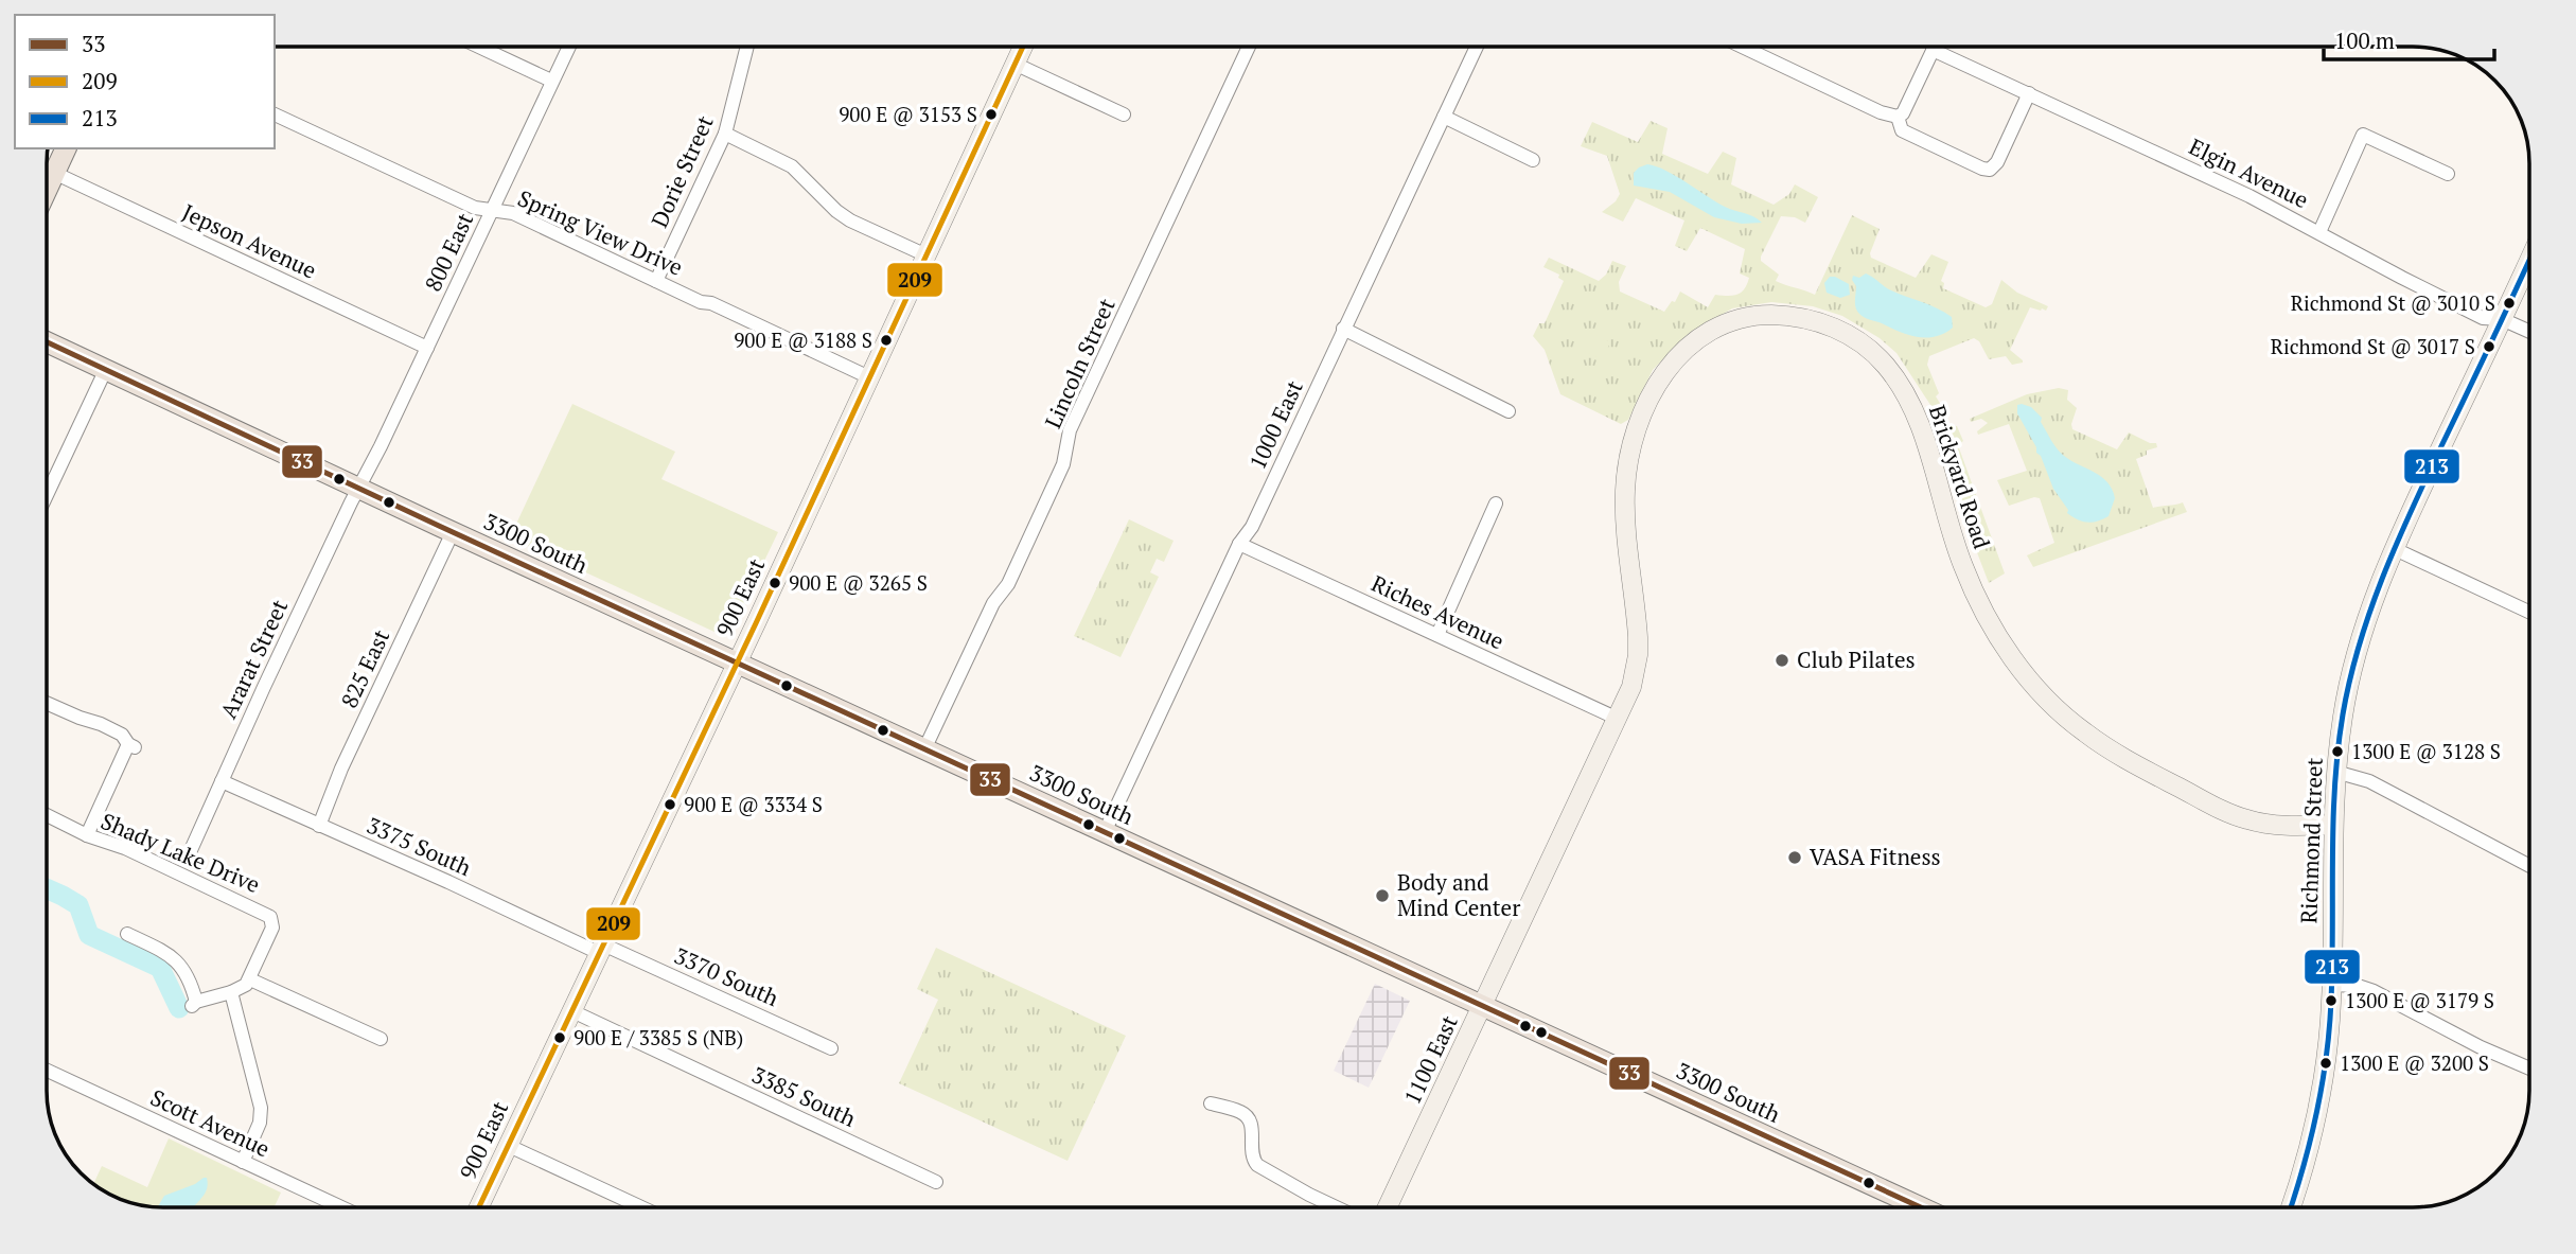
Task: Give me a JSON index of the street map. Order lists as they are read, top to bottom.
{
  "streets": {
    "main road": ["3300 South"],
    "street": [
      "Dorie Street",
      "Elgin Avenue",
      "Spring View Drive",
      "Jepson Avenue",
      "800 East",
      "Lincoln Street",
      "1000 East",
      "Brickyard Road",
      "900 East",
      "Riches Avenue",
      "Ararat Street",
      "825 East",
      "Richmond Street",
      "3375 South",
      "Shady Lake Drive",
      "3370 South",
      "1100 East",
      "3385 South",
      "Scott Avenue"
    ]
  },
  "crossings": [
    ["Dorie Street", "Spring View Drive"],
    ["Elgin Avenue", "Richmond Street"],
    ["Spring View Drive", "800 East"],
    ["Spring View Drive", "900 East"],
    ["Jepson Avenue", "800 East"],
    ["800 East", "3300 South"],
    ["800 East", "Ararat Street"],
    ["Lincoln Street", "3300 South"],
    ["1000 East", "3300 South"],
    ["1000 East", "Riches Avenue"],
    ["Brickyard Road", "Riches Avenue"],
    ["Brickyard Road", "Richmond Street"],
    ["Brickyard Road", "1100 East"],
    ["3300 South", "900 East"],
    ["3300 South", "Ararat Street"],
    ["3300 South", "825 East"],
    ["3300 South", "1100 East"],
    ["900 East", "3375 South"],
    ["900 East", "3370 South"],
    ["900 East", "3385 South"],
    ["Riches Avenue", "1100 East"],
    ["Ararat Street", "3375 South"],
    ["825 East", "3375 South"],
    ["3375 South", "3370 South"]
  ],
  "places": [
    "900 E @ 3153 S",
    "Richmond St @ 3010 S",
    "900 E @ 3188 S",
    "Richmond St @ 3017 S",
    "900 E @ 3265 S",
    "Club Pilates",
    "1300 E @ 3128 S",
    "900 E @ 3334 S",
    "VASA Fitness",
    "Body and Mind Center",
    "1300 E @ 3179 S",
    "900 E / 3385 S (NB)",
    "1300 E @ 3200 S"
  ],
  "lines": ["transit line 209", "transit line 213", "transit line 33"],
  "legend": ["33", "209", "213"],
  "scale_bar": "100 m"
}
